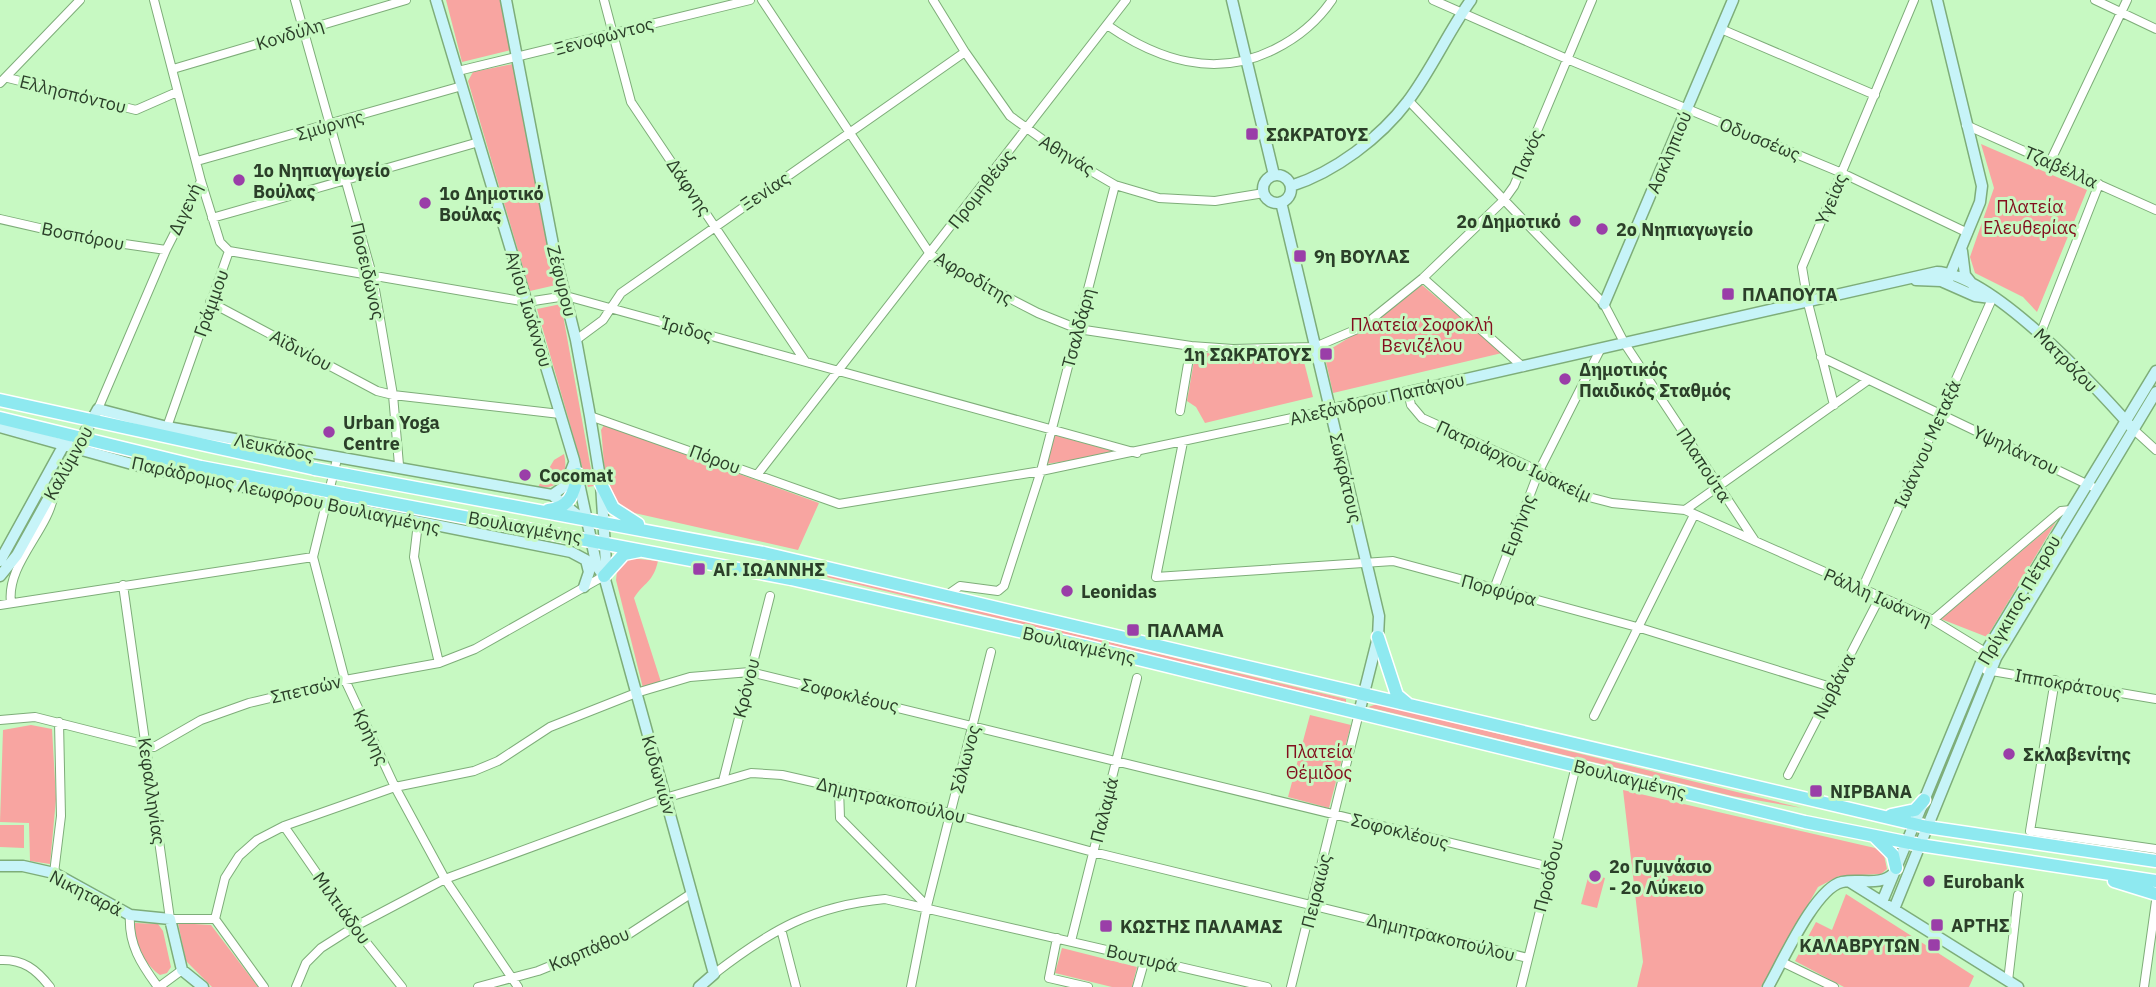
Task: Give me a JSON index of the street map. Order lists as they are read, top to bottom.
{
  "streets": {
    "main road": ["Βουλιαγμένης"],
    "street": [
      "Κονδύλη",
      "Ξενοφώντος",
      "Ελλησπόντου",
      "Σμύρνης",
      "Οδυσσέως",
      "Ασκληπιού",
      "Πανός",
      "Αθηνάς",
      "Τζαβέλλα",
      "Δάφνης",
      "Προμηθέως",
      "Ξενίας",
      "Υγείας",
      "Διγενή",
      "Βοσπόρου",
      "Ποσειδώνος",
      "Αφροδίτης",
      "Ζέφυρου",
      "Γράμμου",
      "Αγίου Ιωάννου",
      "Τσαλδάρη",
      "Ίριδος",
      "Αϊδινίου",
      "Ματρόζου",
      "Αλεξάνδρου Παπάγου",
      "Ιωάννου Μεταξά",
      "Λευκάδος",
      "Υψηλάντου",
      "Πόρου",
      "Πατριάρχου Ιωακείμ",
      "Καλύμνου",
      "Πλαπούτα",
      "Σωκράτους",
      "Παράδρομος Λεωφόρου Βουλιαγμένης",
      "Ειρήνης",
      "Πορφύρα",
      "Ράλλη Ιωάννη",
      "Πρίγκιπος Πέτρου",
      "Ιπποκράτους",
      "Νιρβάνα",
      "Κρόνου",
      "Σπετσών",
      "Σοφοκλέους",
      "Κρήνης",
      "Σόλωνος",
      "Κυδωνιών",
      "Κεφαλληνίας",
      "Δημητρακοπούλου",
      "Παλαμά",
      "Προόδου",
      "Πειραιώς",
      "Νικηταρά",
      "Μιλτιάδου",
      "Καρπάθου",
      "Βουτυρά"
    ]
  },
  "crossings": [
    ["Κονδύλη", "Διγενή"],
    ["Κονδύλη", "Ποσειδώνος"],
    ["Ξενοφώντος", "Δάφνης"],
    ["Ξενοφώντος", "Ζέφυρου"],
    ["Ξενοφώντος", "Αγίου Ιωάννου"],
    ["Ελλησπόντου", "Διγενή"],
    ["Σμύρνης", "Διγενή"],
    ["Σμύρνης", "Ποσειδώνος"],
    ["Σμύρνης", "Αγίου Ιωάννου"],
    ["Οδυσσέως", "Ασκληπιού"],
    ["Οδυσσέως", "Πανός"],
    ["Οδυσσέως", "Υγείας"],
    ["Ασκληπιού", "Πλαπούτα"],
    ["Πανός", "Αφροδίτης"],
    ["Πανός", "Πλαπούτα"],
    ["Πανός", "Σωκράτους"],
    ["Αθηνάς", "Προμηθέως"],
    ["Αθηνάς", "Ξενίας"],
    ["Αθηνάς", "Τσαλδάρη"],
    ["Αθηνάς", "Σωκράτους"],
    ["Δάφνης", "Ξενίας"],
    ["Δάφνης", "Ίριδος"],
    ["Προμηθέως", "Αφροδίτης"],
    ["Προμηθέως", "Ίριδος"],
    ["Προμηθέως", "Πόρου"],
    ["Ξενίας", "Αφροδίτης"],
    ["Ξενίας", "Ζέφυρου"],
    ["Ξενίας", "Ίριδος"],
    ["Υγείας", "Αλεξάνδρου Παπάγου"],
    ["Υγείας", "Υψηλάντου"],
    ["Διγενή", "Βοσπόρου"],
    ["Διγενή", "Γράμμου"],
    ["Διγενή", "Λευκάδος"],
    ["Διγενή", "Καλύμνου"],
    ["Διγενή", "Βουλιαγμένης"],
    ["Ποσειδώνος", "Ίριδος"],
    ["Ποσειδώνος", "Αϊδινίου"],
    ["Ποσειδώνος", "Λευκάδος"],
    ["Αφροδίτης", "Τσαλδάρη"],
    ["Αφροδίτης", "Σωκράτους"],
    ["Ζέφυρου", "Ίριδος"],
    ["Ζέφυρου", "Πόρου"],
    ["Ζέφυρου", "Βουλιαγμένης"],
    ["Ζέφυρου", "Κυδωνιών"],
    ["Γράμμου", "Ίριδος"],
    ["Γράμμου", "Αϊδινίου"],
    ["Γράμμου", "Λευκάδος"],
    ["Αγίου Ιωάννου", "Ίριδος"],
    ["Αγίου Ιωάννου", "Αϊδινίου"],
    ["Αγίου Ιωάννου", "Λευκάδος"],
    ["Αγίου Ιωάννου", "Βουλιαγμένης"],
    ["Αγίου Ιωάννου", "Κυδωνιών"],
    ["Τσαλδάρη", "Ίριδος"],
    ["Τσαλδάρη", "Αλεξάνδρου Παπάγου"],
    ["Ίριδος", "Αλεξάνδρου Παπάγου"],
    ["Ματρόζου", "Αλεξάνδρου Παπάγου"],
    ["Ματρόζου", "Ιωάννου Μεταξά"],
    ["Ματρόζου", "Πρίγκιπος Πέτρου"],
    ["Αλεξάνδρου Παπάγου", "Πόρου"],
    ["Αλεξάνδρου Παπάγου", "Πατριάρχου Ιωακείμ"],
    ["Αλεξάνδρου Παπάγου", "Πλαπούτα"],
    ["Αλεξάνδρου Παπάγου", "Σωκράτους"],
    ["Αλεξάνδρου Παπάγου", "Ειρήνης"],
    ["Αλεξάνδρου Παπάγου", "Πορφύρα"],
    ["Ιωάννου Μεταξά", "Υψηλάντου"],
    ["Ιωάννου Μεταξά", "Ράλλη Ιωάννη"],
    ["Λευκάδος", "Καλύμνου"],
    ["Λευκάδος", "Βουλιαγμένης"],
    ["Λευκάδος", "Κρήνης"],
    ["Υψηλάντου", "Πρίγκιπος Πέτρου"],
    ["Πατριάρχου Ιωακείμ", "Πλαπούτα"],
    ["Πατριάρχου Ιωακείμ", "Ειρήνης"],
    ["Πατριάρχου Ιωακείμ", "Ράλλη Ιωάννη"],
    ["Καλύμνου", "Παράδρομος Λεωφόρου Βουλιαγμένης"],
    ["Καλύμνου", "Βουλιαγμένης"],
    ["Πλαπούτα", "Ράλλη Ιωάννη"],
    ["Σωκράτους", "Βουλιαγμένης"],
    ["Σωκράτους", "Πορφύρα"],
    ["Σωκράτους", "Πειραιώς"],
    ["Παράδρομος Λεωφόρου Βουλιαγμένης", "Βουλιαγμένης"],
    ["Παράδρομος Λεωφόρου Βουλιαγμένης", "Σπετσών"],
    ["Παράδρομος Λεωφόρου Βουλιαγμένης", "Κρήνης"],
    ["Ειρήνης", "Πορφύρα"],
    ["Βουλιαγμένης", "Πρίγκιπος Πέτρου"],
    ["Βουλιαγμένης", "Κυδωνιών"],
    ["Βουλιαγμένης", "Προόδου"],
    ["Βουλιαγμένης", "Πειραιώς"],
    ["Πορφύρα", "Νιρβάνα"],
    ["Ράλλη Ιωάννη", "Πρίγκιπος Πέτρου"],
    ["Ράλλη Ιωάννη", "Νιρβάνα"],
    ["Πρίγκιπος Πέτρου", "Ιπποκράτους"],
    ["Κρόνου", "Σοφοκλέους"],
    ["Κρόνου", "Δημητρακοπούλου"],
    ["Σπετσών", "Κρήνης"],
    ["Σπετσών", "Κυδωνιών"],
    ["Σπετσών", "Κεφαλληνίας"],
    ["Σοφοκλέους", "Κρήνης"],
    ["Σοφοκλέους", "Σόλωνος"],
    ["Σοφοκλέους", "Κυδωνιών"],
    ["Σοφοκλέους", "Παλαμά"],
    ["Σοφοκλέους", "Προόδου"],
    ["Σοφοκλέους", "Πειραιώς"],
    ["Σοφοκλέους", "Νικηταρά"],
    ["Σοφοκλέους", "Μιλτιάδου"],
    ["Κρήνης", "Δημητρακοπούλου"],
    ["Κρήνης", "Καρπάθου"],
    ["Σόλωνος", "Δημητρακοπούλου"],
    ["Σόλωνος", "Βουτυρά"],
    ["Κυδωνιών", "Δημητρακοπούλου"],
    ["Κυδωνιών", "Καρπάθου"],
    ["Κυδωνιών", "Βουτυρά"],
    ["Κεφαλληνίας", "Νικηταρά"],
    ["Δημητρακοπούλου", "Παλαμά"],
    ["Δημητρακοπούλου", "Προόδου"],
    ["Δημητρακοπούλου", "Πειραιώς"],
    ["Δημητρακοπούλου", "Μιλτιάδου"],
    ["Παλαμά", "Βουτυρά"]
  ],
  "parks": ["Πλατεία Ελευθερίας", "Πλατεία Σοφοκλή Βενιζέλου", "Πλατεία Θέμιδος"],
  "places": {
    "transit": [
      "ΣΩΚΡΑΤΟΥΣ",
      "9η ΒΟΥΛΑΣ",
      "ΠΛΑΠΟΥΤΑ",
      "1η ΣΩΚΡΑΤΟΥΣ",
      "ΑΓ. ΙΩΑΝΝΗΣ",
      "ΠΑΛΑΜΑ",
      "ΝΙΡΒΑΝΑ",
      "ΑΡΤΗΣ",
      "ΚΩΣΤΗΣ ΠΑΛΑΜΑΣ",
      "ΚΑΛΑΒΡΥΤΩΝ"
    ],
    "other": [
      "1ο Νηπιαγωγείο Βούλας",
      "1ο Δημοτικό Βούλας",
      "2ο Δημοτικό",
      "2ο Νηπιαγωγείο",
      "Δημοτικός Παιδικός Σταθμός",
      "Urban Yoga Centre",
      "Cocomat",
      "Leonidas",
      "Σκλαβενίτης",
      "2ο Γυμνάσιο - 2ο Λύκειο",
      "Eurobank"
    ]
  }
}
